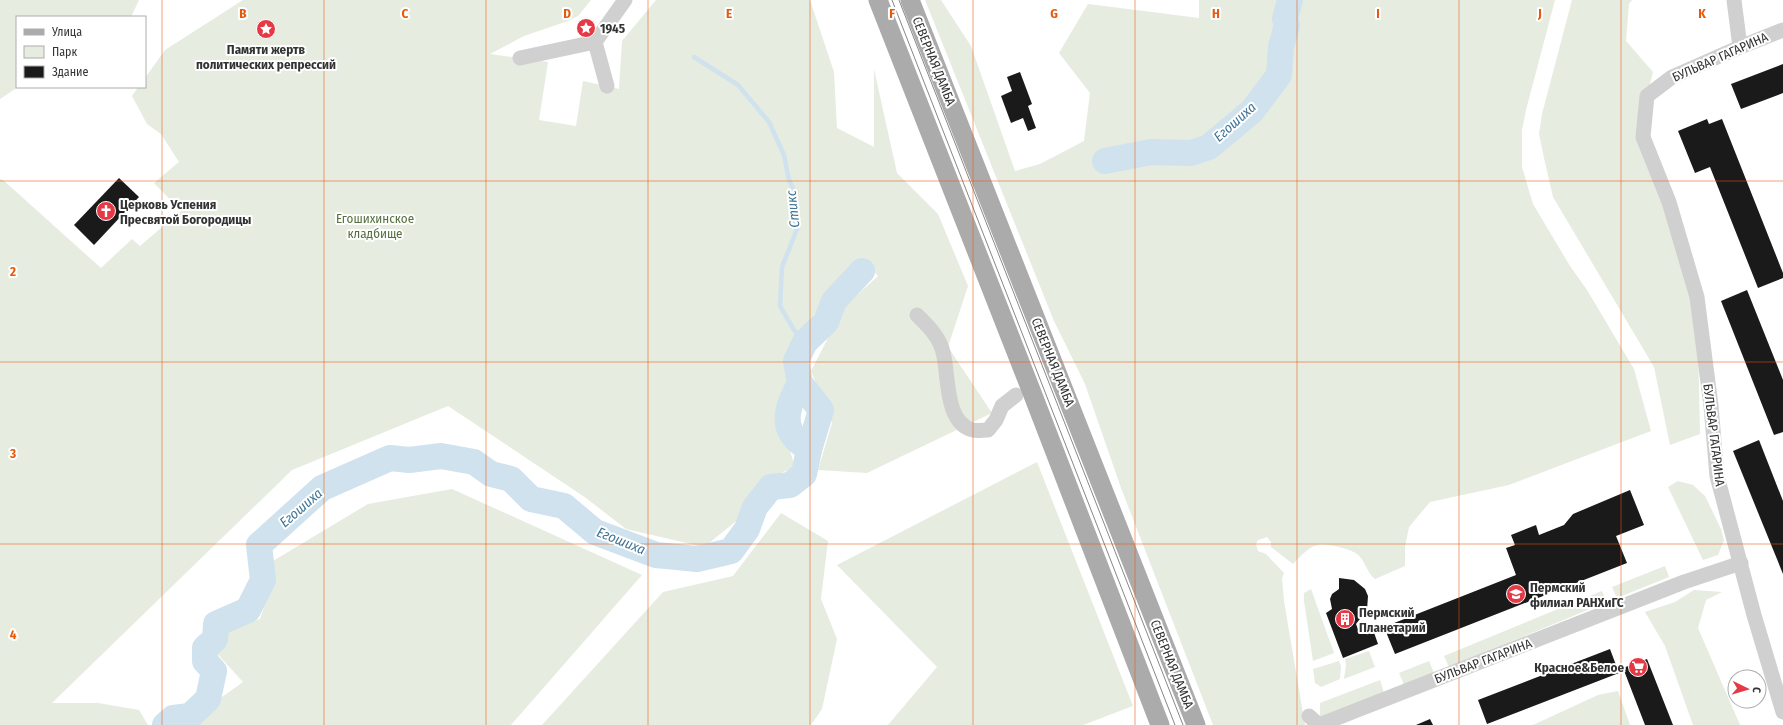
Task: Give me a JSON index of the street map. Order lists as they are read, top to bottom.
{
  "streets": {
    "main road": ["СЕВЕРНАЯ ДАМБА"],
    "street": ["БУЛЬВАР ГАГАРИНА"]
  },
  "water": ["Егошиха", "Стикс"],
  "parks": ["Егошихинское кладбище"],
  "places": {
    "place": ["1945", "Памяти жертв политических репрессий"],
    "church": ["Церковь Успения Пресвятой Богородицы"],
    "school or university": ["Пермский филиал РАНХиГС"],
    "building": ["Пермский Планетарий"],
    "supermarket": ["Красное&Белое"]
  },
  "legend": ["Улица", "Парк", "Здание"],
  "north": "right",
  "grid": {
    "columns": [
      "B",
      "C",
      "D",
      "E",
      "F",
      "G",
      "H",
      "I",
      "J",
      "K"
    ],
    "rows": ["2", "3", "4"]
  }
}
